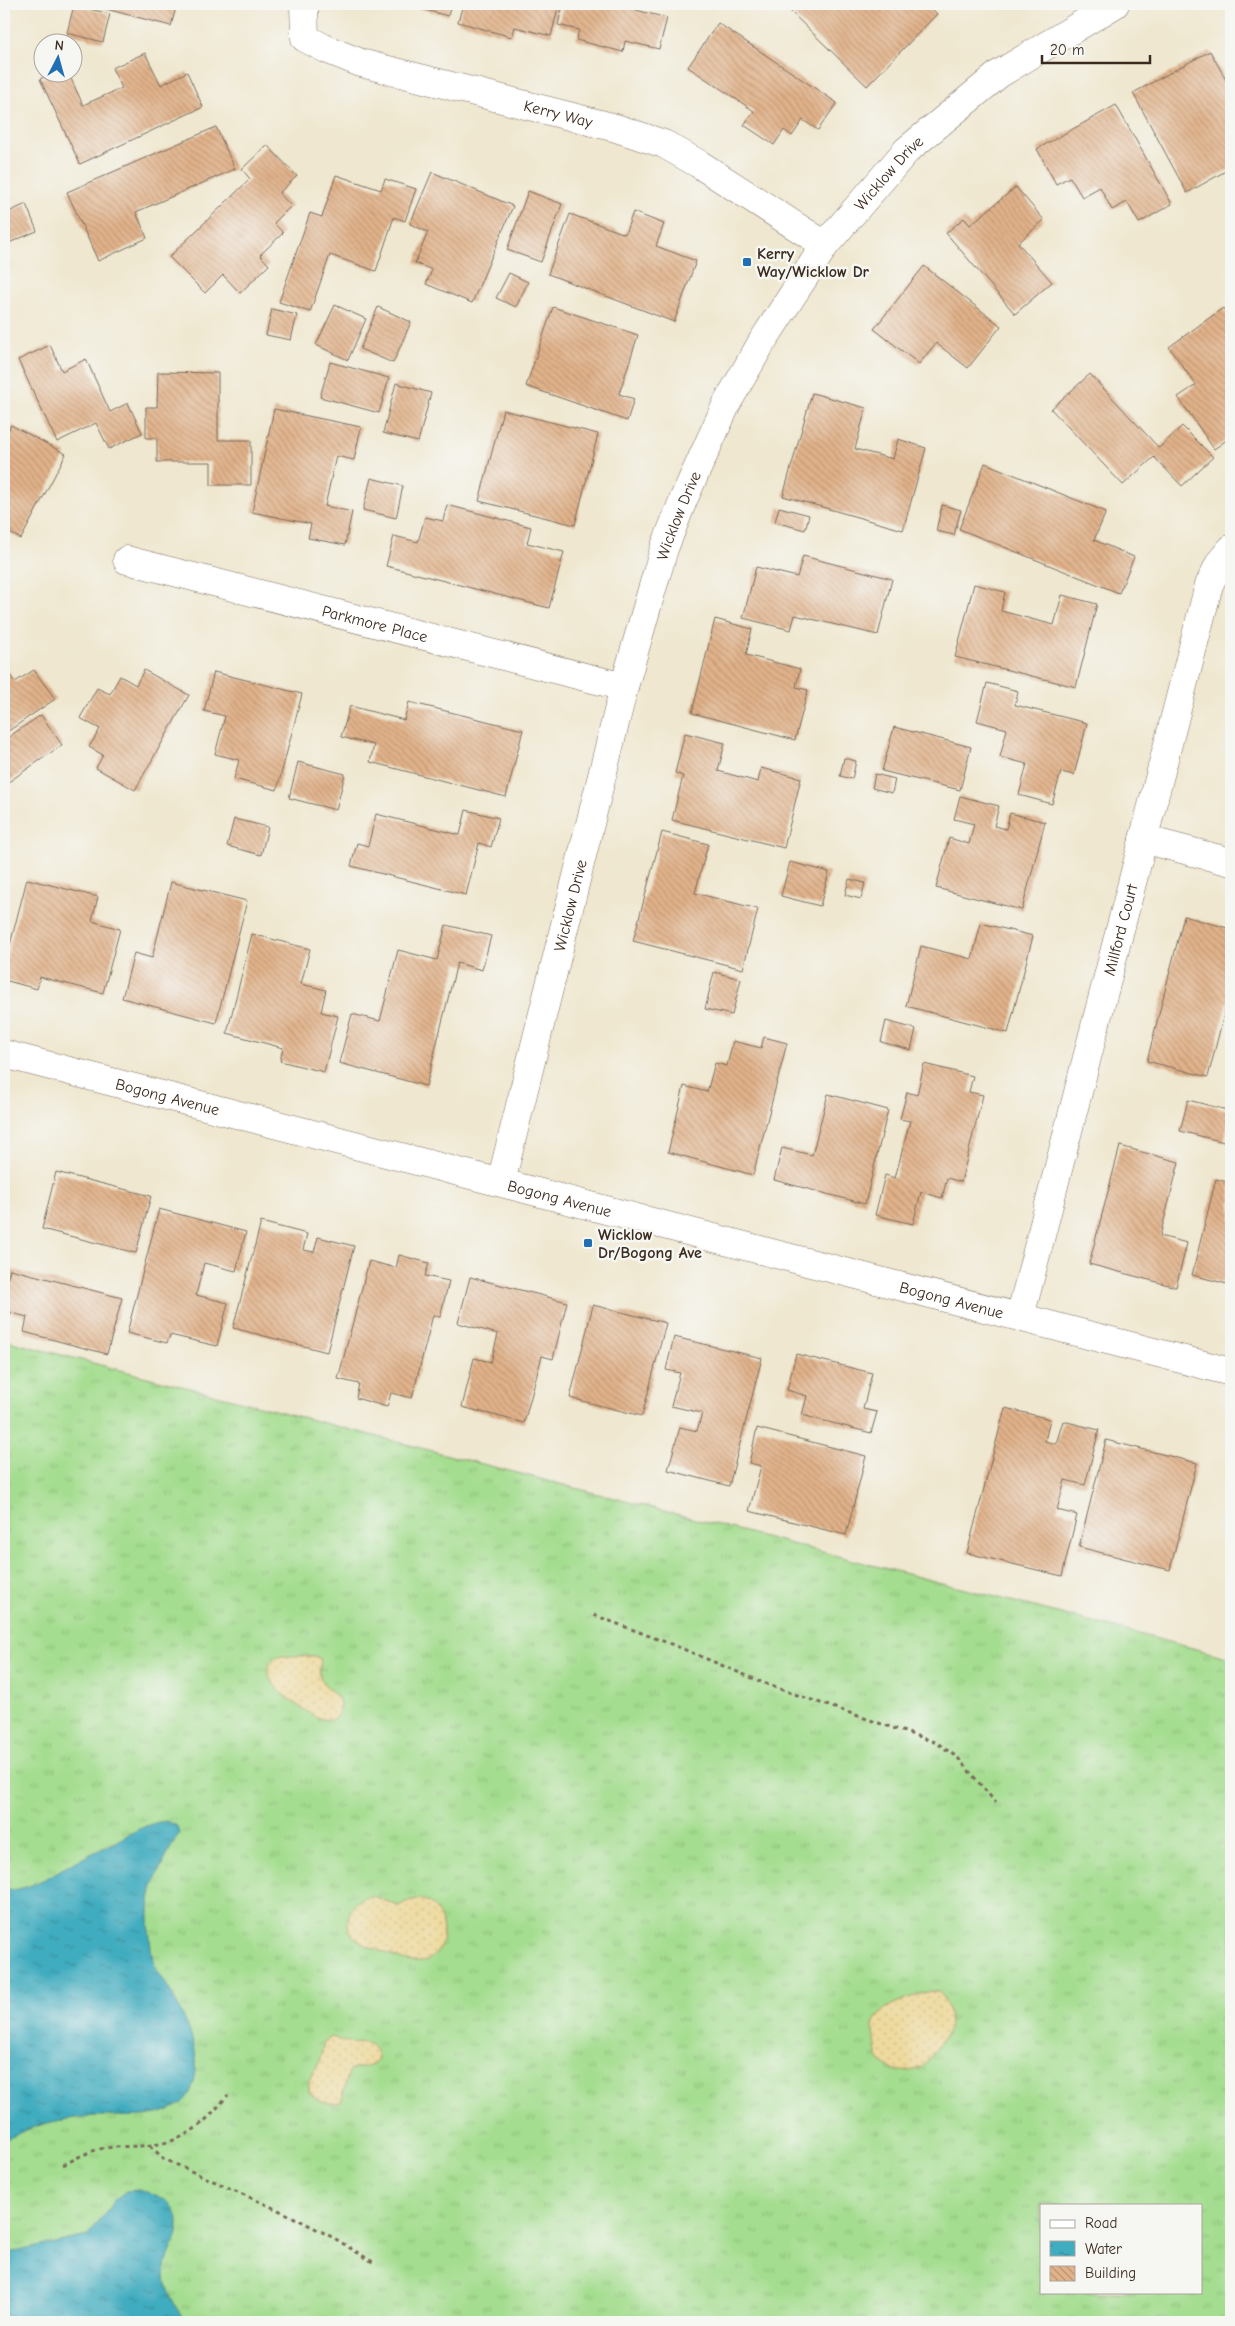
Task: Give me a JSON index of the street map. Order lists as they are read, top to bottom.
{
  "streets": {
    "street": [
      "Kerry Way",
      "Wicklow Drive",
      "Parkmore Place",
      "Millford Court",
      "Bogong Avenue"
    ]
  },
  "crossings": [
    ["Kerry Way", "Wicklow Drive"],
    ["Wicklow Drive", "Parkmore Place"],
    ["Wicklow Drive", "Bogong Avenue"],
    ["Millford Court", "Bogong Avenue"]
  ],
  "places": {
    "transit": ["Kerry Way/Wicklow Dr", "Wicklow Dr/Bogong Ave"]
  },
  "legend": ["Road", "Water", "Building"],
  "scale_bar": "20 m",
  "north": "top"
}
